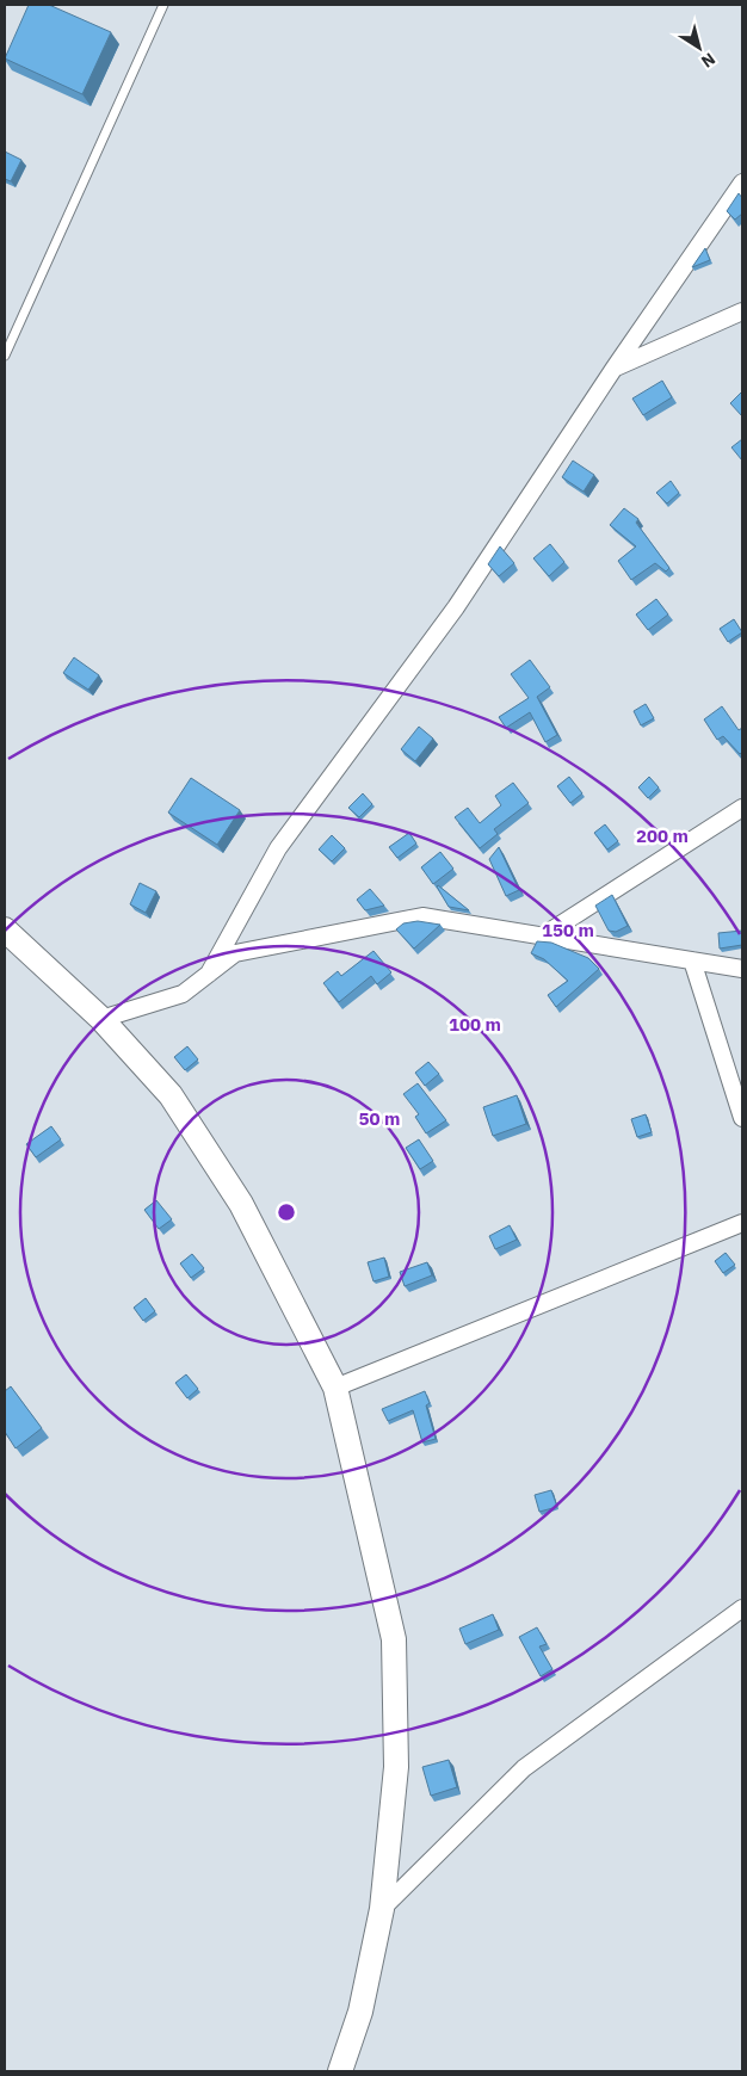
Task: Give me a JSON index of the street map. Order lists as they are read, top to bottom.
{
  "north": "bottom right",
  "rings": [
    "200 m",
    "150 m",
    "100 m",
    "50 m"
  ]
}
